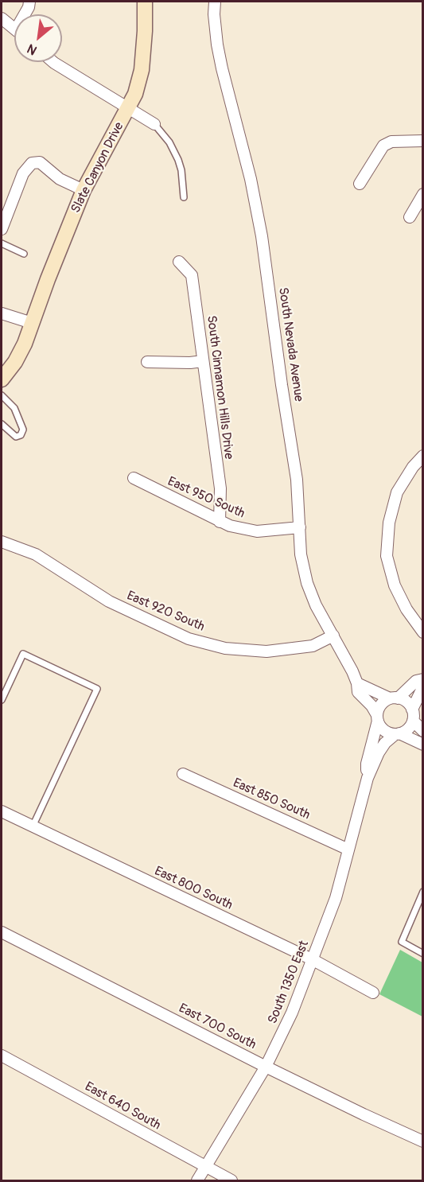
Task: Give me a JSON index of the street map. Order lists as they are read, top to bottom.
{
  "streets": {
    "street": [
      "Slate Canyon Drive",
      "South Nevada Avenue",
      "South Cinnamon Hills Drive",
      "East 950 South",
      "East 920 South",
      "East 850 South",
      "East 800 South",
      "South 1350 East",
      "East 700 South",
      "East 640 South"
    ]
  },
  "crossings": [
    ["South Nevada Avenue", "East 950 South"],
    ["South Nevada Avenue", "East 920 South"],
    ["South Nevada Avenue", "South 1350 East"],
    ["South Cinnamon Hills Drive", "East 950 South"],
    ["East 850 South", "South 1350 East"],
    ["East 800 South", "South 1350 East"],
    ["South 1350 East", "East 700 South"],
    ["South 1350 East", "East 640 South"]
  ],
  "north": "bottom left"
}
